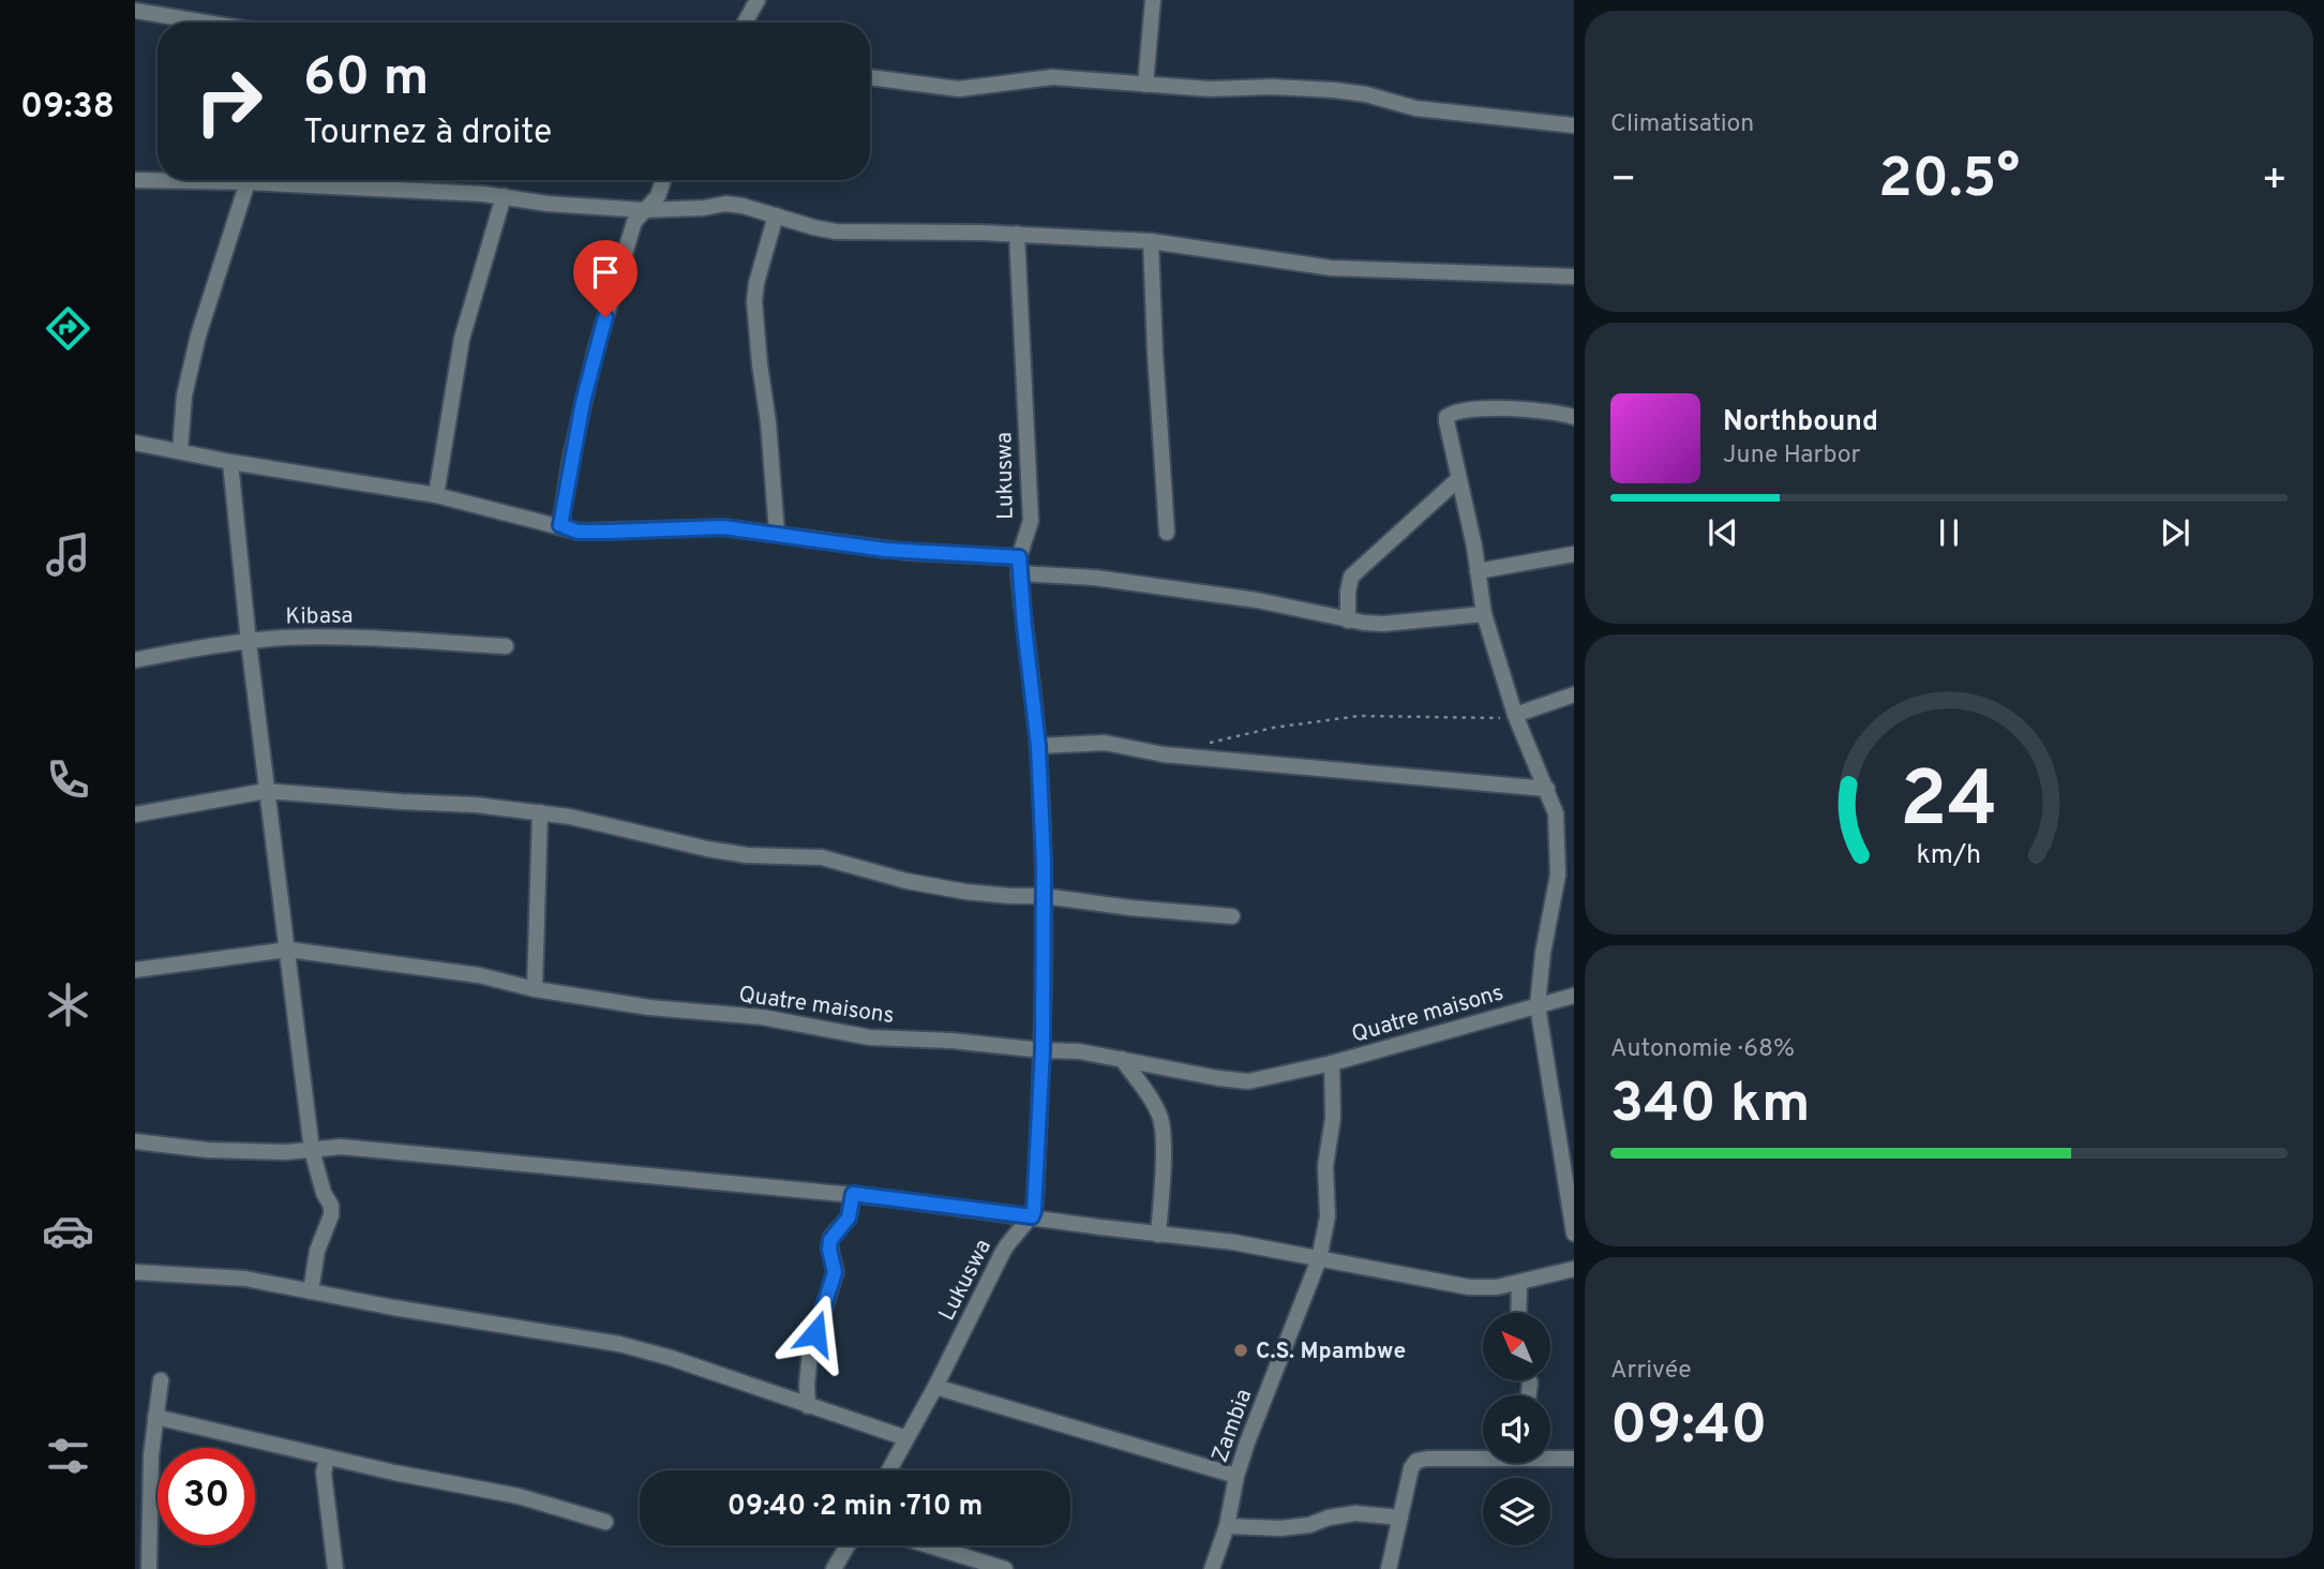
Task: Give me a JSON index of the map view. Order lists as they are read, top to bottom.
{
  "streets": {
    "street": [
      "Lukuswa",
      "Kibasa",
      "Quatre maisons",
      "Zambia"
    ]
  },
  "crossings": [
    ["Lukuswa", "Quatre maisons"],
    ["Quatre maisons", "Zambia"]
  ],
  "places": ["C.S. Mpambwe"],
  "north": "top left",
  "page": {
    "tabs": "09:38",
    "tile": [
      "Climatisation",
      ["Autonomie · 68%", "340 km"],
      ["Arrivée", "09:40"]
    ],
    "turn": ["60 m", "Tournez à droite"],
    "heat": ["−", "20.5°", "+"],
    "song": ["Northbound", "June Harbor"],
    "limit": "30",
    "trip": "09:40 · 2 min · 710 m",
    "gauge": ["24", "km/h"]
  }
}
